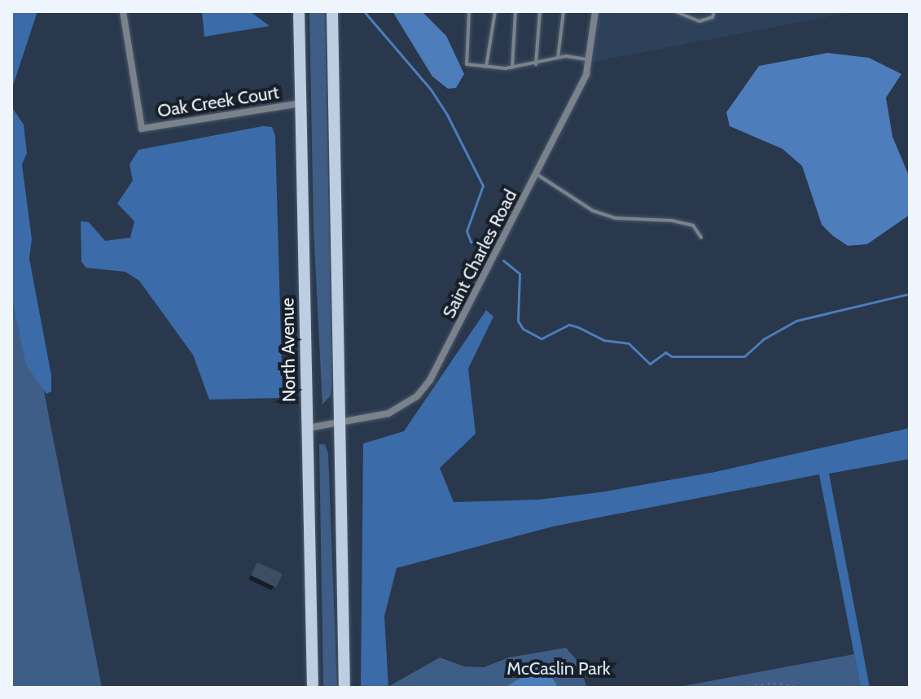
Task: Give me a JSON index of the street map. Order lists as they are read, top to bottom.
{
  "streets": {
    "main road": ["North Avenue"],
    "street": ["Oak Creek Court", "Saint Charles Road"]
  },
  "crossings": [
    ["Oak Creek Court", "North Avenue"],
    ["Saint Charles Road", "North Avenue"]
  ],
  "parks": ["McCaslin Park"]
}
